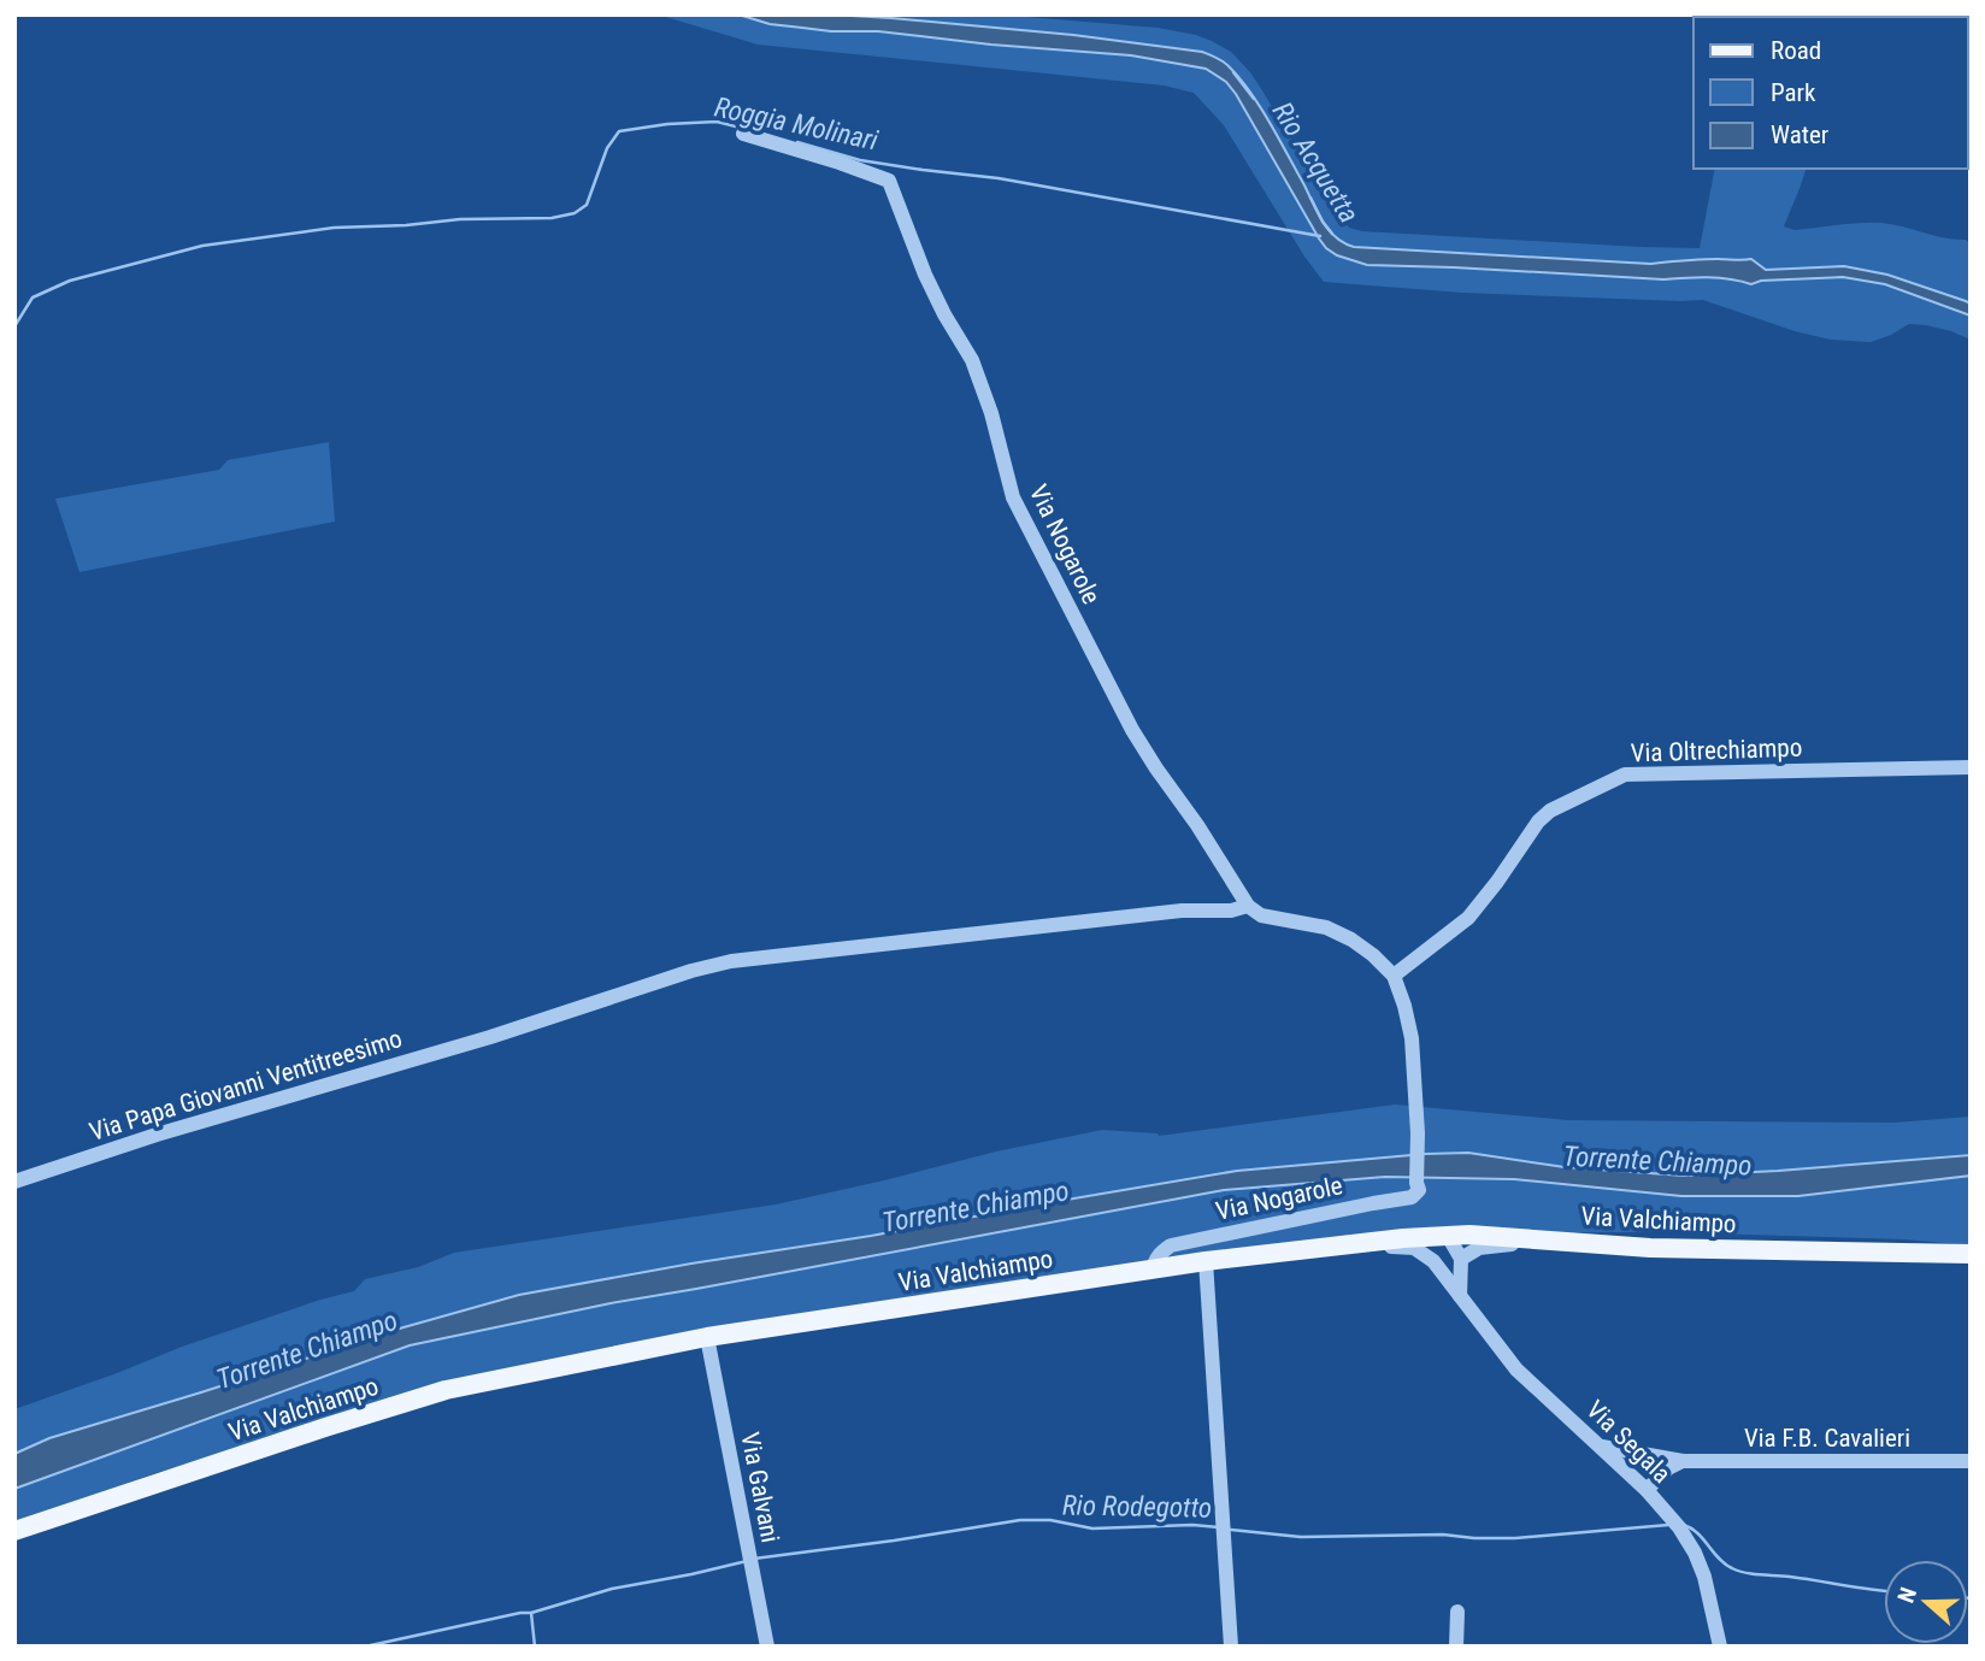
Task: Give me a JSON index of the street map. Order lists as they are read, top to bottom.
{
  "streets": {
    "main road": ["Via Valchiampo"],
    "street": [
      "Via Nogarole",
      "Via Oltrechiampo",
      "Via Papa Giovanni Ventitreesimo",
      "Via F.B. Cavalieri",
      "Via Segala",
      "Via Galvani"
    ]
  },
  "crossings": [
    ["Via Nogarole", "Via Oltrechiampo"],
    ["Via Nogarole", "Via Papa Giovanni Ventitreesimo"],
    ["Via Nogarole", "Via Valchiampo"],
    ["Via Valchiampo", "Via Galvani"],
    ["Via F.B. Cavalieri", "Via Segala"]
  ],
  "water": [
    "Roggia Molinari",
    "Rio Acquetta",
    "Torrente Chiampo",
    "Rio Rodegotto"
  ],
  "legend": ["Road", "Park", "Water"],
  "north": "left"
}
